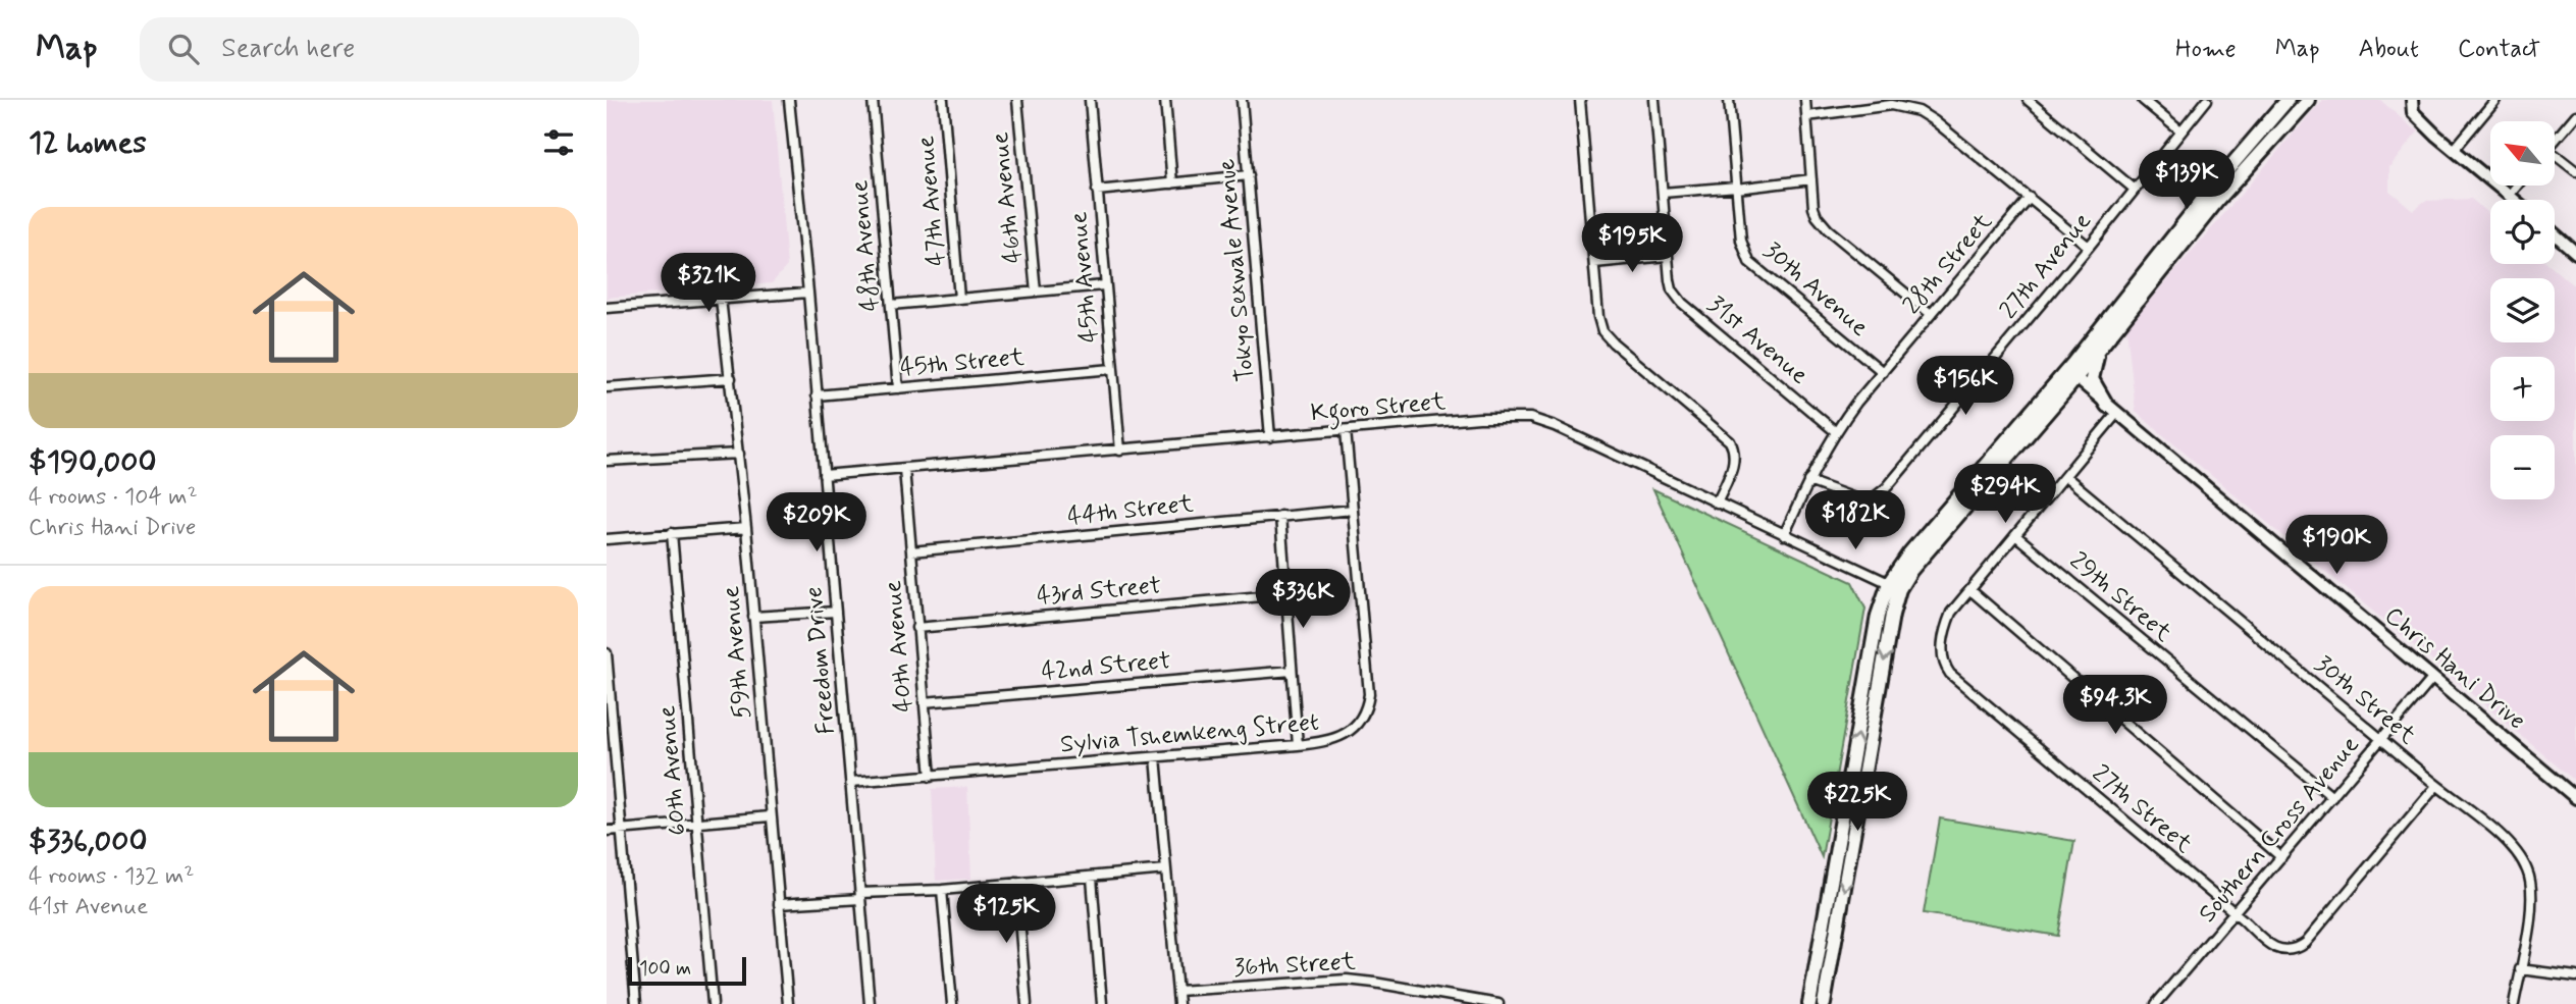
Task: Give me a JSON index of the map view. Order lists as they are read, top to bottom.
{
  "streets": {
    "street": [
      "46th Avenue",
      "47th Avenue",
      "48th Avenue",
      "28th Street",
      "27th Avenue",
      "Tokyo Sexwale Avenue",
      "45th Avenue",
      "30th Avenue",
      "31st Avenue",
      "45th Street",
      "Kgoro Street",
      "44th Street",
      "43rd Street",
      "29th Street",
      "40th Avenue",
      "59th Avenue",
      "Freedom Drive",
      "42nd Street",
      "Chris Hani Drive",
      "30th Street",
      "Sylvia Tshemkeng Street",
      "60th Avenue",
      "27th Street",
      "Southern Cross Avenue",
      "36th Street"
    ]
  },
  "crossings": [
    ["48th Avenue", "45th Street"],
    ["28th Street", "27th Avenue"],
    ["28th Street", "30th Avenue"],
    ["28th Street", "31st Avenue"],
    ["28th Street", "Kgoro Street"],
    ["Tokyo Sexwale Avenue", "Kgoro Street"],
    ["45th Avenue", "45th Street"],
    ["45th Avenue", "Kgoro Street"],
    ["45th Street", "Freedom Drive"],
    ["Kgoro Street", "40th Avenue"],
    ["Kgoro Street", "Freedom Drive"],
    ["Kgoro Street", "Sylvia Tshemkeng Street"],
    ["44th Street", "40th Avenue"],
    ["44th Street", "Sylvia Tshemkeng Street"],
    ["43rd Street", "40th Avenue"],
    ["29th Street", "27th Street"],
    ["29th Street", "Southern Cross Avenue"],
    ["40th Avenue", "42nd Street"],
    ["40th Avenue", "Sylvia Tshemkeng Street"],
    ["Freedom Drive", "Sylvia Tshemkeng Street"],
    ["Chris Hani Drive", "27th Street"],
    ["Chris Hani Drive", "Southern Cross Avenue"],
    ["30th Street", "27th Street"],
    ["30th Street", "Southern Cross Avenue"],
    ["27th Street", "Southern Cross Avenue"]
  ],
  "scale_bar": "100 m",
  "north": "top left",
  "page": {
    "header": "Map",
    "search": "Search here",
    "nav": [
      "Home",
      "Map",
      "About",
      "Contact"
    ],
    "heading": "12 homes",
    "map_buttons": ["+", "−"],
    "price": [
      "$139K",
      "$195K",
      "$321K",
      "$156K",
      "$294K",
      "$182K",
      "$209K",
      "$190K",
      "$336K",
      "$94.3K",
      "$225K",
      "$125K"
    ],
    "list": [
      {
        "name": "$190,000",
        "note": "4 rooms · 104 m² · Chris Hani Drive"
      },
      {
        "name": "$336,000",
        "note": "4 rooms · 132 m² · 41st Avenue"
      }
    ],
    "scale": "100 m"
  }
}
